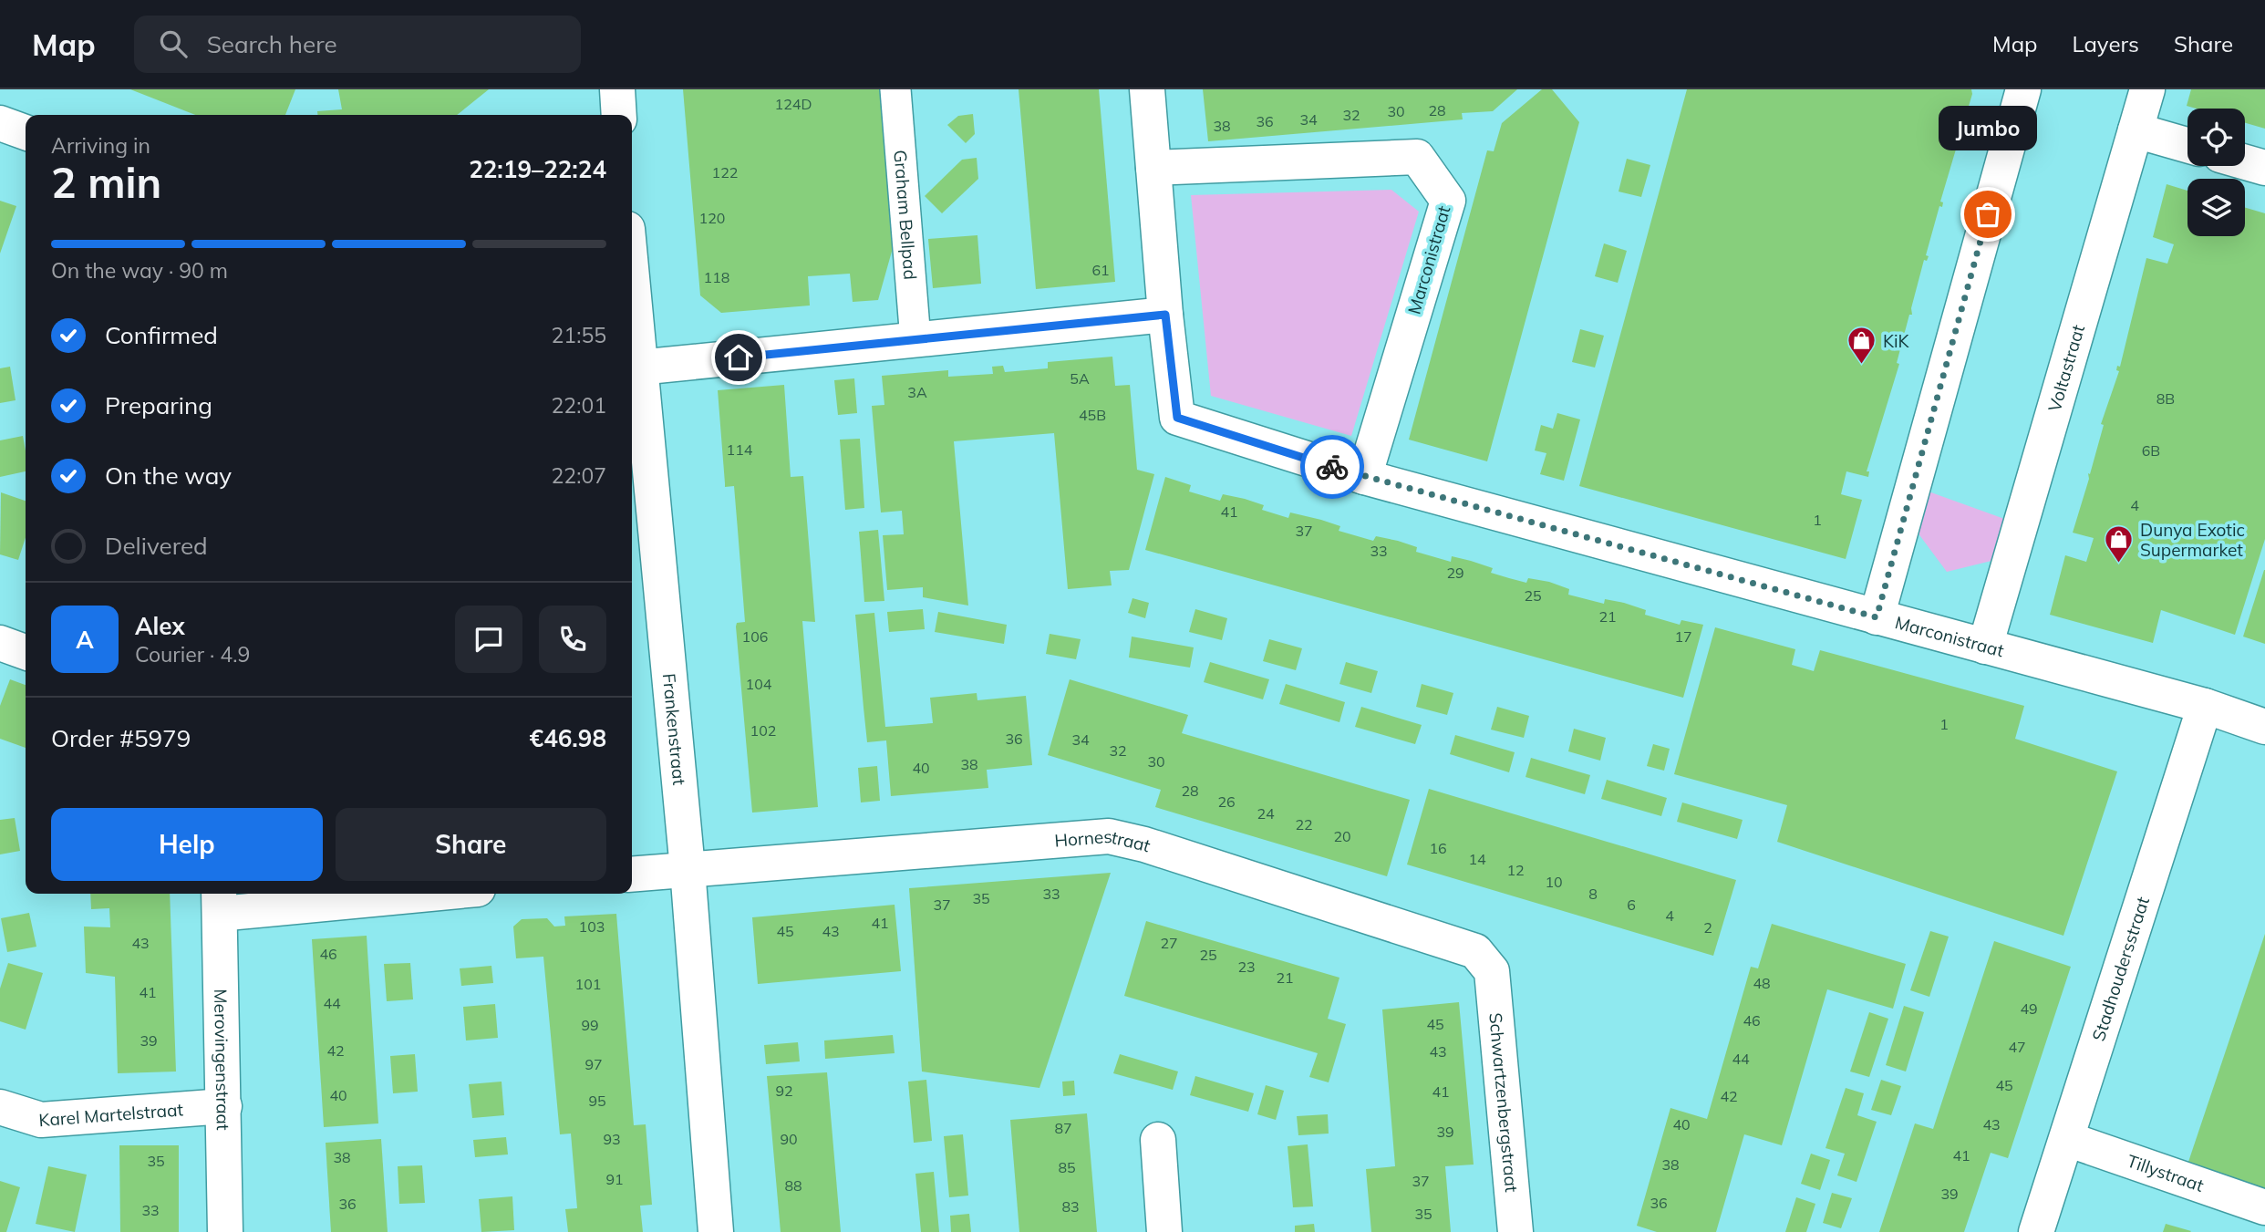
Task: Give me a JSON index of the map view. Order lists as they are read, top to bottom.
{
  "streets": {
    "street": [
      "Marconistraat",
      "Voltastraat",
      "Frankenstraat",
      "Hornestraat",
      "Stadhoudersstraat",
      "Merovingenstraat",
      "Schwartzenbergstraat",
      "Karel Martelstraat",
      "Tillystraat"
    ],
    "lane": ["Graham Bellpad"]
  },
  "crossings": [
    ["Marconistraat", "Voltastraat"],
    ["Marconistraat", "Stadhoudersstraat"],
    ["Frankenstraat", "Hornestraat"],
    ["Hornestraat", "Schwartzenbergstraat"],
    ["Stadhoudersstraat", "Tillystraat"],
    ["Merovingenstraat", "Karel Martelstraat"]
  ],
  "places": {
    "other": ["Jumbo"],
    "shop": ["KiK", "Dunya Exotic Supermarket"]
  },
  "house_numbers": [
    "124D",
    "28",
    "30",
    "32",
    "34",
    "36",
    "38",
    "122",
    "120",
    "61",
    "118",
    "5A",
    "3A",
    "8B",
    "45B",
    "114",
    "6B",
    "4",
    "41",
    "1",
    "37",
    "33",
    "29",
    "25",
    "21",
    "106",
    "17",
    "104",
    "1",
    "102",
    "36",
    "34",
    "32",
    "30",
    "38",
    "40",
    "28",
    "26",
    "24",
    "22",
    "20",
    "16",
    "14",
    "12",
    "10",
    "33",
    "8",
    "35",
    "37",
    "6",
    "4",
    "41",
    "103",
    "2",
    "45",
    "43",
    "43",
    "27",
    "46",
    "25",
    "23",
    "21",
    "48",
    "101",
    "41",
    "44",
    "49",
    "46",
    "45",
    "99",
    "39",
    "47",
    "42",
    "43",
    "44",
    "97",
    "45",
    "92",
    "41",
    "40",
    "42",
    "95",
    "40",
    "43",
    "87",
    "39",
    "93",
    "90",
    "41",
    "38",
    "35",
    "38",
    "85",
    "91",
    "37",
    "88",
    "39",
    "36",
    "36",
    "83",
    "33",
    "35"
  ],
  "page": {
    "header": "Map",
    "search": "Search here",
    "nav": ["Map", "Layers", "Share"],
    "bubble": "Jumbo",
    "heading": ["2 min", "Arriving in", "22:19–22:24"],
    "panel": [
      "Alex",
      "Courier · 4.9",
      "Order #5979",
      "€46.98"
    ],
    "bar": "On the way · 90 m",
    "list": [
      ["Confirmed", "21:55"],
      ["Preparing", "22:01"],
      ["On the way", "22:07"],
      "Delivered"
    ],
    "round": "A",
    "buttons": ["Help", "Share"]
  }
}
